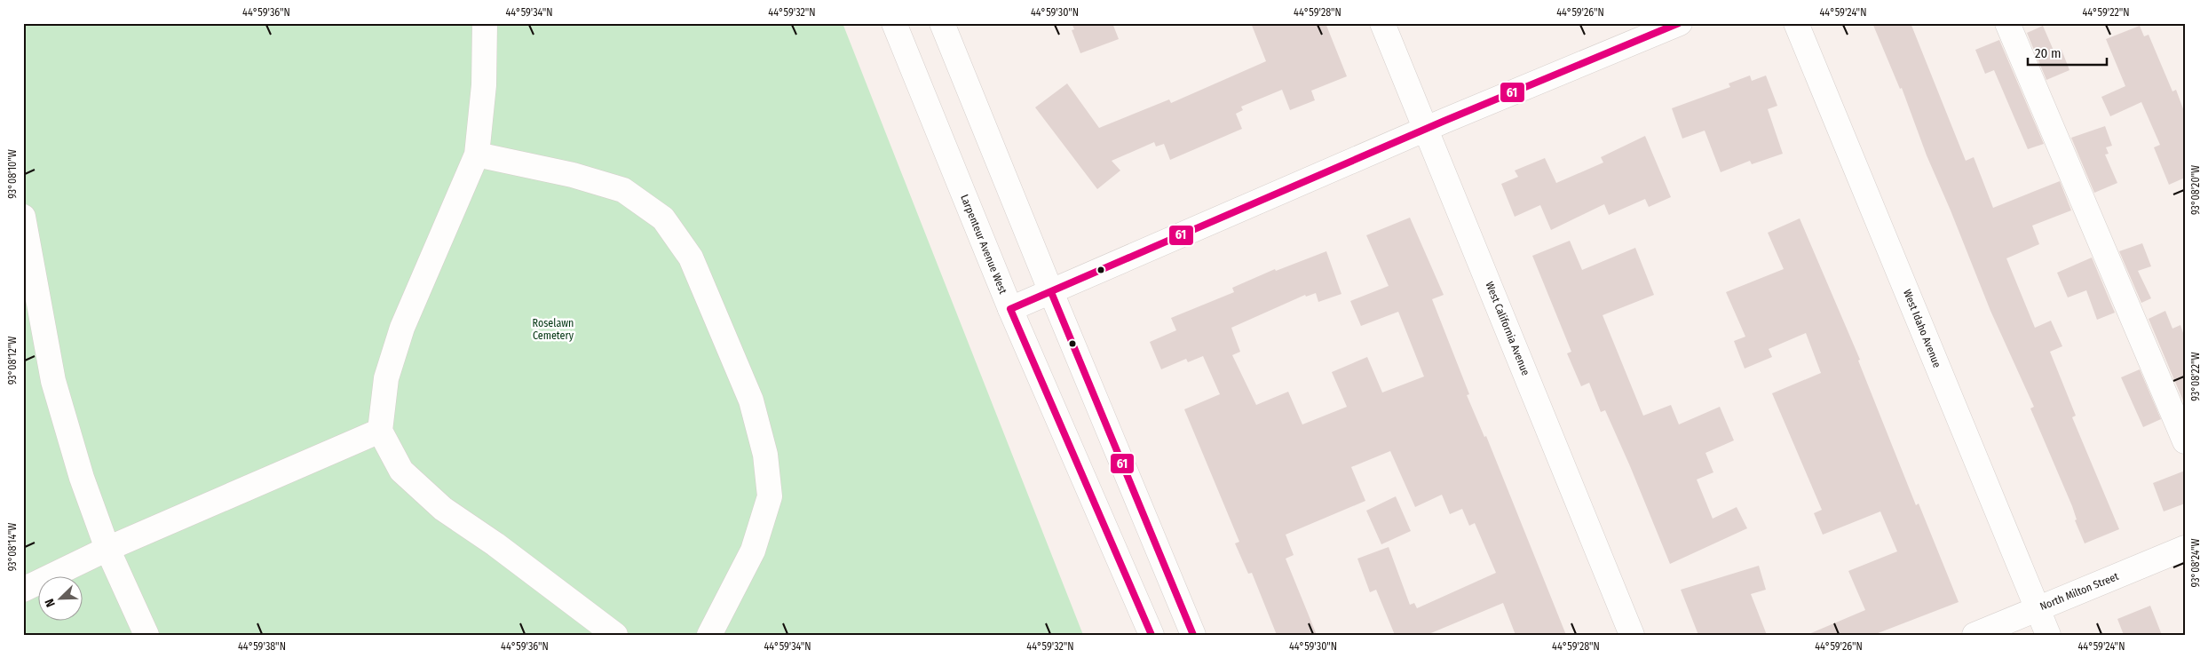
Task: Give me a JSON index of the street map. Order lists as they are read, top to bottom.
{
  "streets": {
    "street": [
      "Larpenteur Avenue West",
      "West California Avenue",
      "West Idaho Avenue",
      "North Milton Street"
    ]
  },
  "crossings": [
    ["West Idaho Avenue", "North Milton Street"]
  ],
  "parks": ["Roselawn Cemetery"],
  "lines": ["transit line 61"],
  "scale_bar": "20 m",
  "north": "bottom left",
  "coordinates": [
    "44°59'36\"N",
    "44°59'34\"N",
    "44°59'32\"N",
    "44°59'30\"N",
    "44°59'28\"N",
    "44°59'26\"N",
    "44°59'24\"N",
    "44°59'22\"N",
    "93°08'10\"W",
    "93°08'20\"W",
    "93°08'12\"W",
    "93°08'22\"W",
    "93°08'14\"W",
    "93°08'24\"W",
    "44°59'38\"N"
  ]
}
